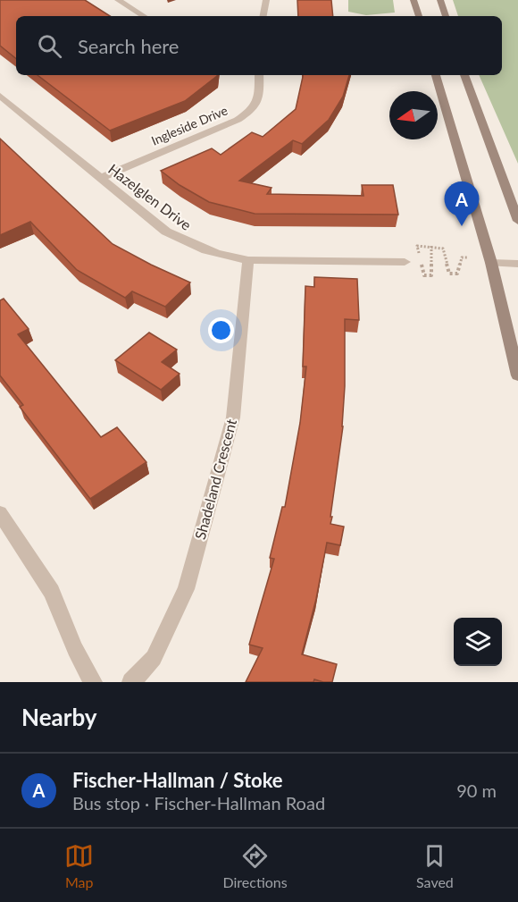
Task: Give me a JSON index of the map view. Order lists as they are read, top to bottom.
{
  "streets": {
    "street": ["Ingleside Drive", "Hazelglen Drive", "Shadeland Crescent"]
  },
  "crossings": [
    ["Ingleside Drive", "Hazelglen Drive"],
    ["Hazelglen Drive", "Shadeland Crescent"]
  ],
  "north": "left",
  "page": {
    "search": "Search here",
    "pins": "A",
    "heading": "Nearby",
    "list": [
      {
        "mark": "A",
        "name": "Fischer-Hallman / Stoke",
        "note": "Bus stop · Fischer-Hallman Road",
        "value": "90 m"
      }
    ],
    "nav": ["Map", "Directions", "Saved"]
  }
}
